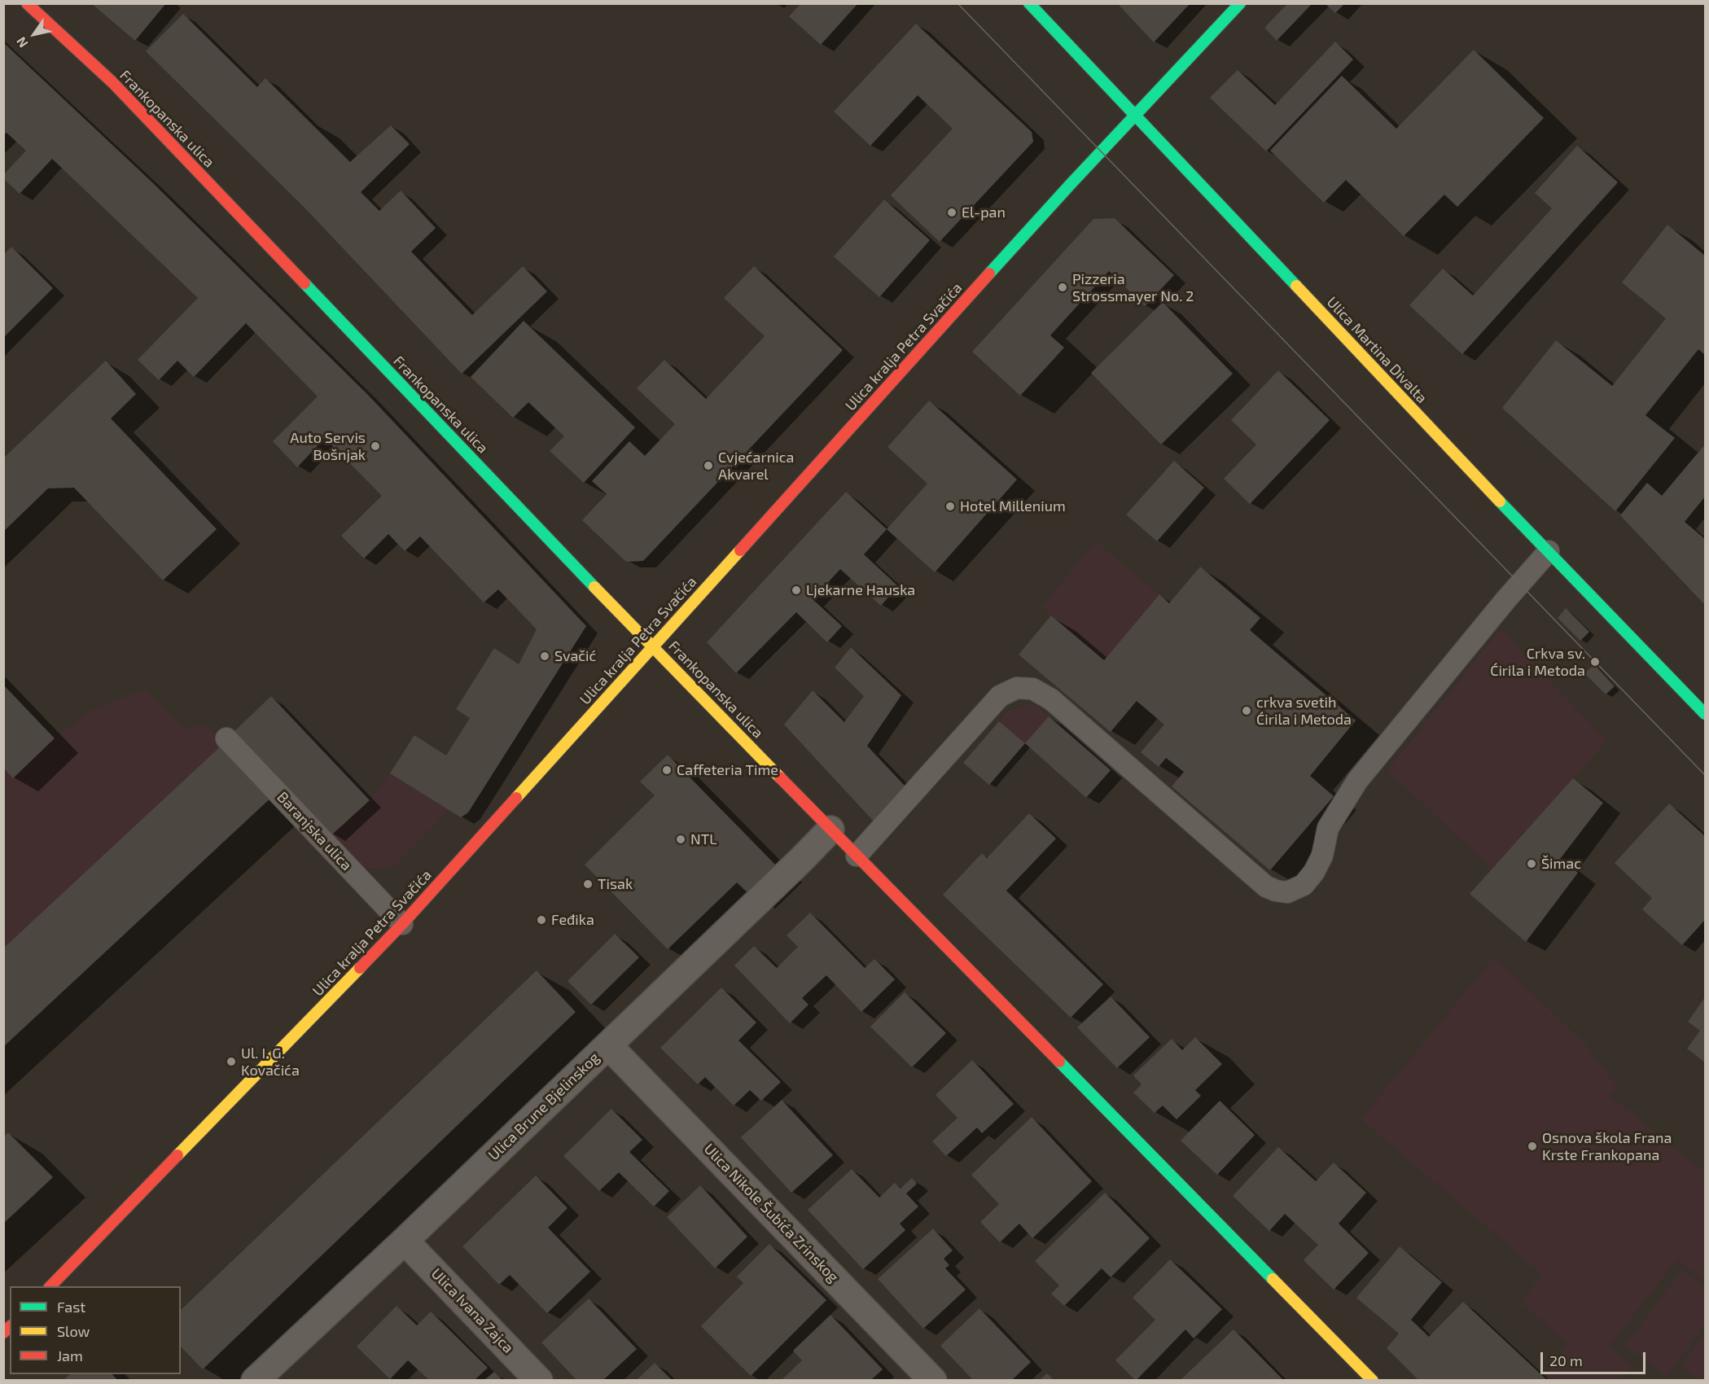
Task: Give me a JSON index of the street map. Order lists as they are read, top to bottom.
{
  "streets": {
    "street": [
      "Frankopanska ulica",
      "Ulica kralja Petra Svačića",
      "Ulica Martina Divalta",
      "Ulica Brune Bjelinskog",
      "Ulica Nikole Šubića Zrinskog",
      "Ulica Ivana Zajca"
    ],
    "lane": ["Baranjska ulica"]
  },
  "crossings": [
    ["Frankopanska ulica", "Ulica kralja Petra Svačića"],
    ["Frankopanska ulica", "Ulica Brune Bjelinskog"],
    ["Ulica kralja Petra Svačića", "Ulica Martina Divalta"],
    ["Ulica kralja Petra Svačića", "Baranjska ulica"],
    ["Ulica Brune Bjelinskog", "Ulica Nikole Šubića Zrinskog"],
    ["Ulica Brune Bjelinskog", "Ulica Ivana Zajca"]
  ],
  "places": [
    "El-pan",
    "Pizzeria Strossmayer No. 2",
    "Auto Servis Bošnjak",
    "Cvjećarnica Akvarel",
    "Hotel Millenium",
    "Ljekarne Hauska",
    "Svačić",
    "Crkva sv. Ćirila i Metoda",
    "crkva svetih Ćirila i Metoda",
    "Caffeteria Time",
    "NTL",
    "Šimac",
    "Tisak",
    "Feđika",
    "Ul. I. G. Kovačića",
    "Osnova škola Frana Krste Frankopana"
  ],
  "legend": ["Fast", "Slow", "Jam"],
  "scale_bar": "20 m",
  "north": "bottom left"
}
